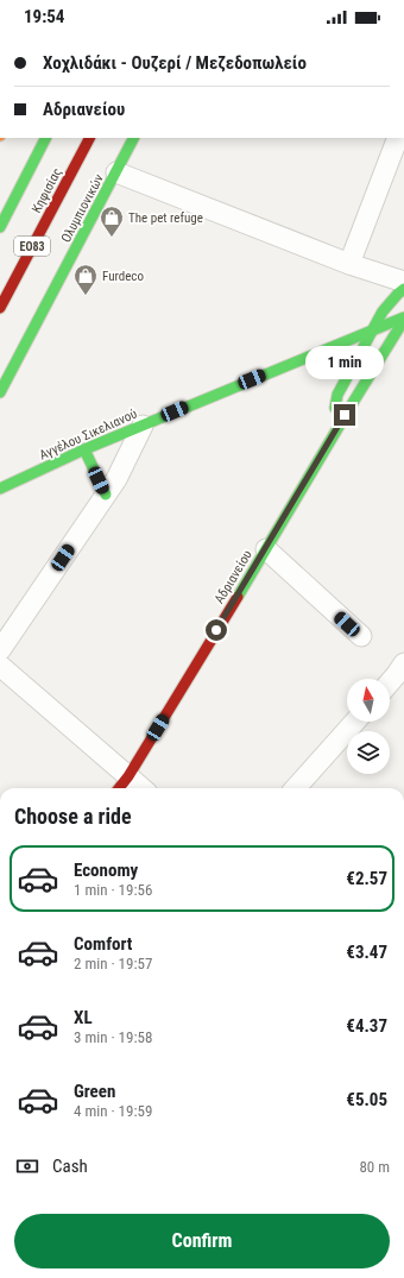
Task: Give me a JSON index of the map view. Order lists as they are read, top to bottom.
{
  "streets": {
    "street": [
      "Κηφισίας",
      "Ολυμπιονικών",
      "ΕΟ83",
      "Αγγέλου Σικελιανού",
      "Αδριανείου"
    ]
  },
  "crossings": [
    ["Αγγέλου Σικελιανού", "Αδριανείου"]
  ],
  "places": {
    "shop": ["The pet refuge", "Furdeco"]
  },
  "north": "top",
  "page": {
    "status": "19:54",
    "banner": ["Χοχλιδάκι - Ουζερί / Μεζεδοπωλείο", "Αδριανείου"],
    "bubble": "1 min",
    "heading": "Choose a ride",
    "list": [
      {
        "name": "Economy",
        "note": "1 min · 19:56",
        "value": "€2.57"
      },
      {
        "name": "Comfort",
        "note": "2 min · 19:57",
        "value": "€3.47"
      },
      {
        "name": "XL",
        "note": "3 min · 19:58",
        "value": "€4.37"
      },
      {
        "name": "Green",
        "note": "4 min · 19:59",
        "value": "€5.05"
      }
    ],
    "pay": ["Cash", "80 m"],
    "buttons": "Confirm"
  }
}
